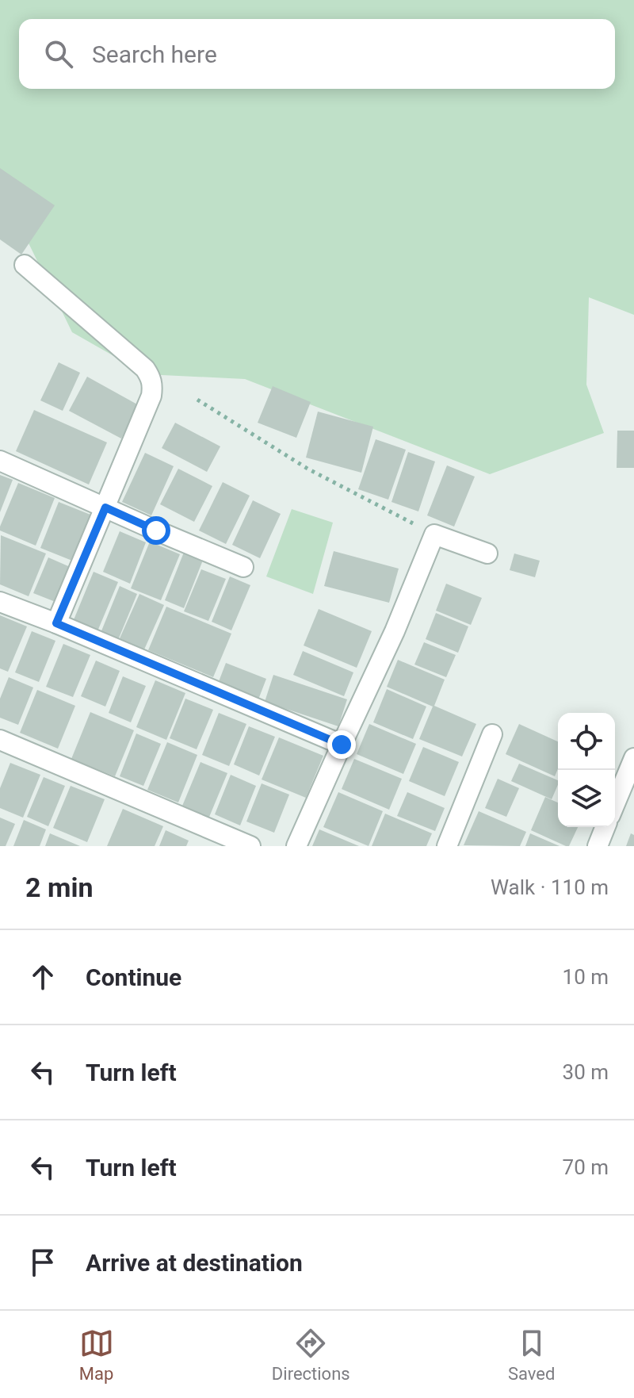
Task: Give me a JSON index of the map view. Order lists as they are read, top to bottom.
{
  "page": {
    "search": "Search here",
    "heading": ["2 min", "Walk · 110 m"],
    "list": [
      ["Continue", "10 m"],
      ["Turn left", "30 m"],
      ["Turn left", "70 m"],
      "Arrive at destination"
    ],
    "nav": ["Map", "Directions", "Saved"]
  }
}
